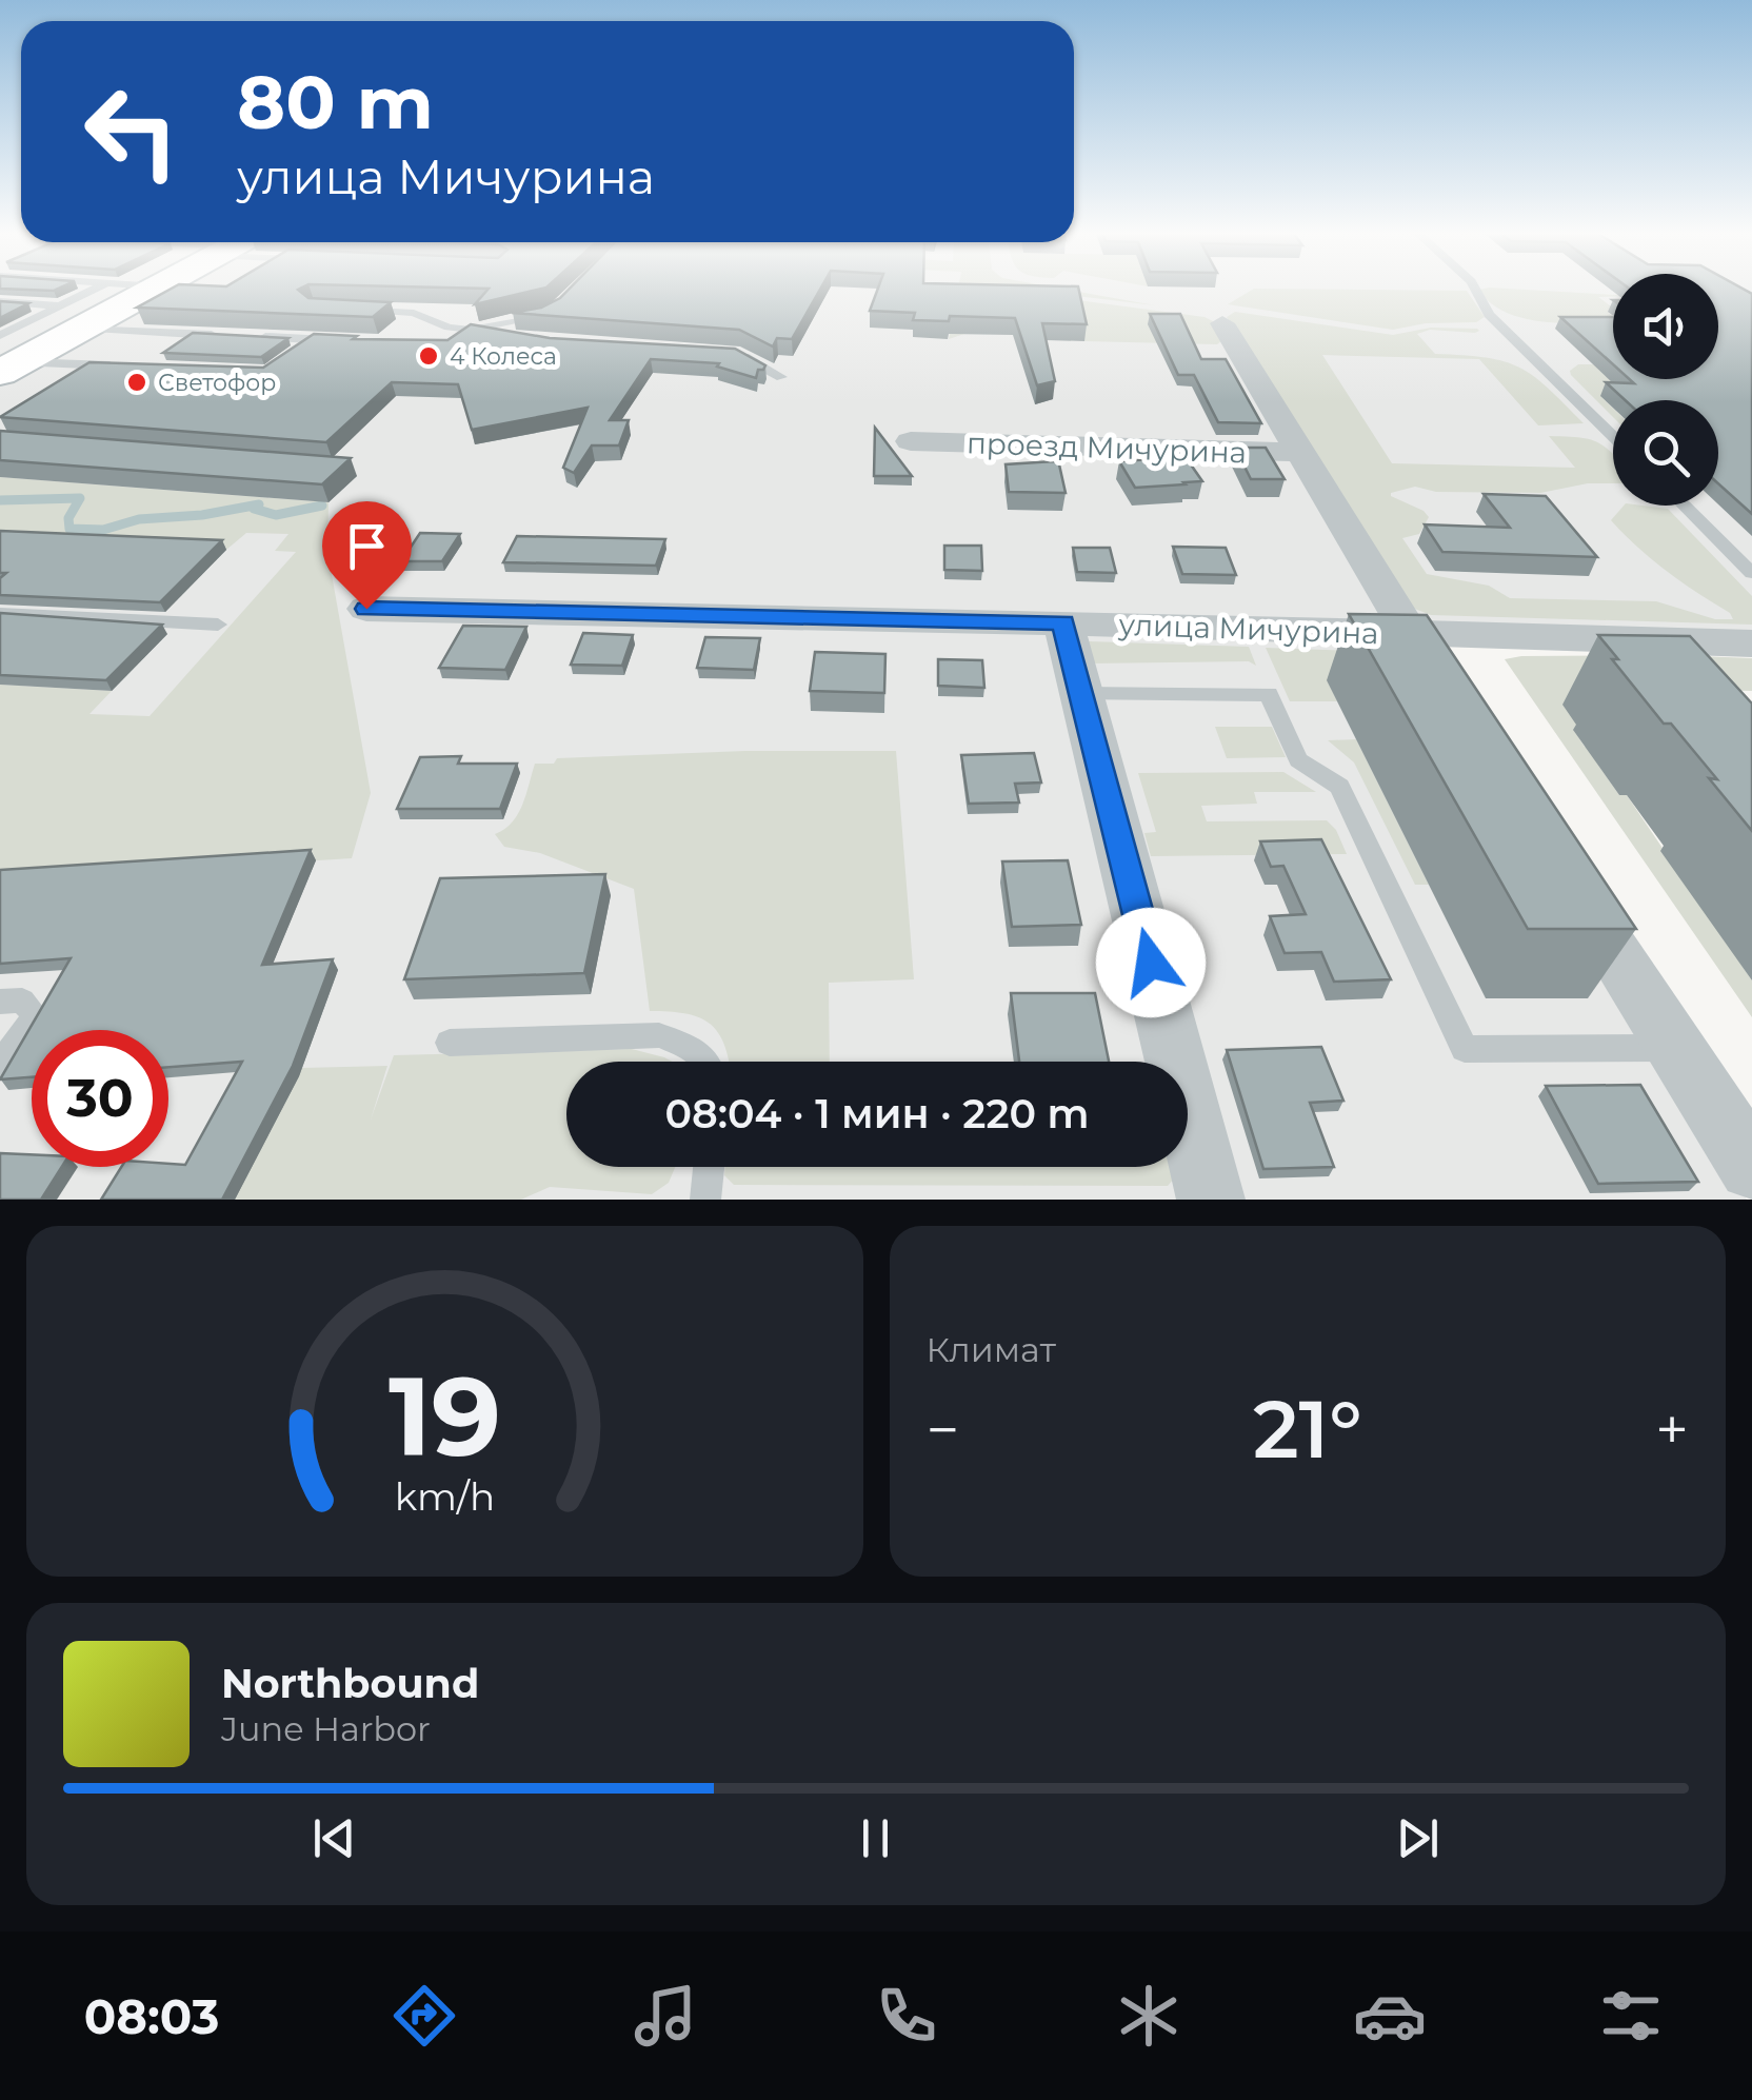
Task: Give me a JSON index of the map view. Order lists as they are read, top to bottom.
{
  "streets": {
    "street": ["проезд Мичурина", "улица Мичурина"]
  },
  "places": ["4 Колеса", "Светофор"],
  "page": {
    "turn": ["80 m", "улица Мичурина"],
    "limit": "30",
    "trip": "08:04 · 1 мин · 220 m",
    "tile": "Климат",
    "heat": ["−", "21°", "+"],
    "song": ["Northbound", "June Harbor"],
    "tabs": "08:03",
    "gauge": ["19", "km/h"]
  }
}
